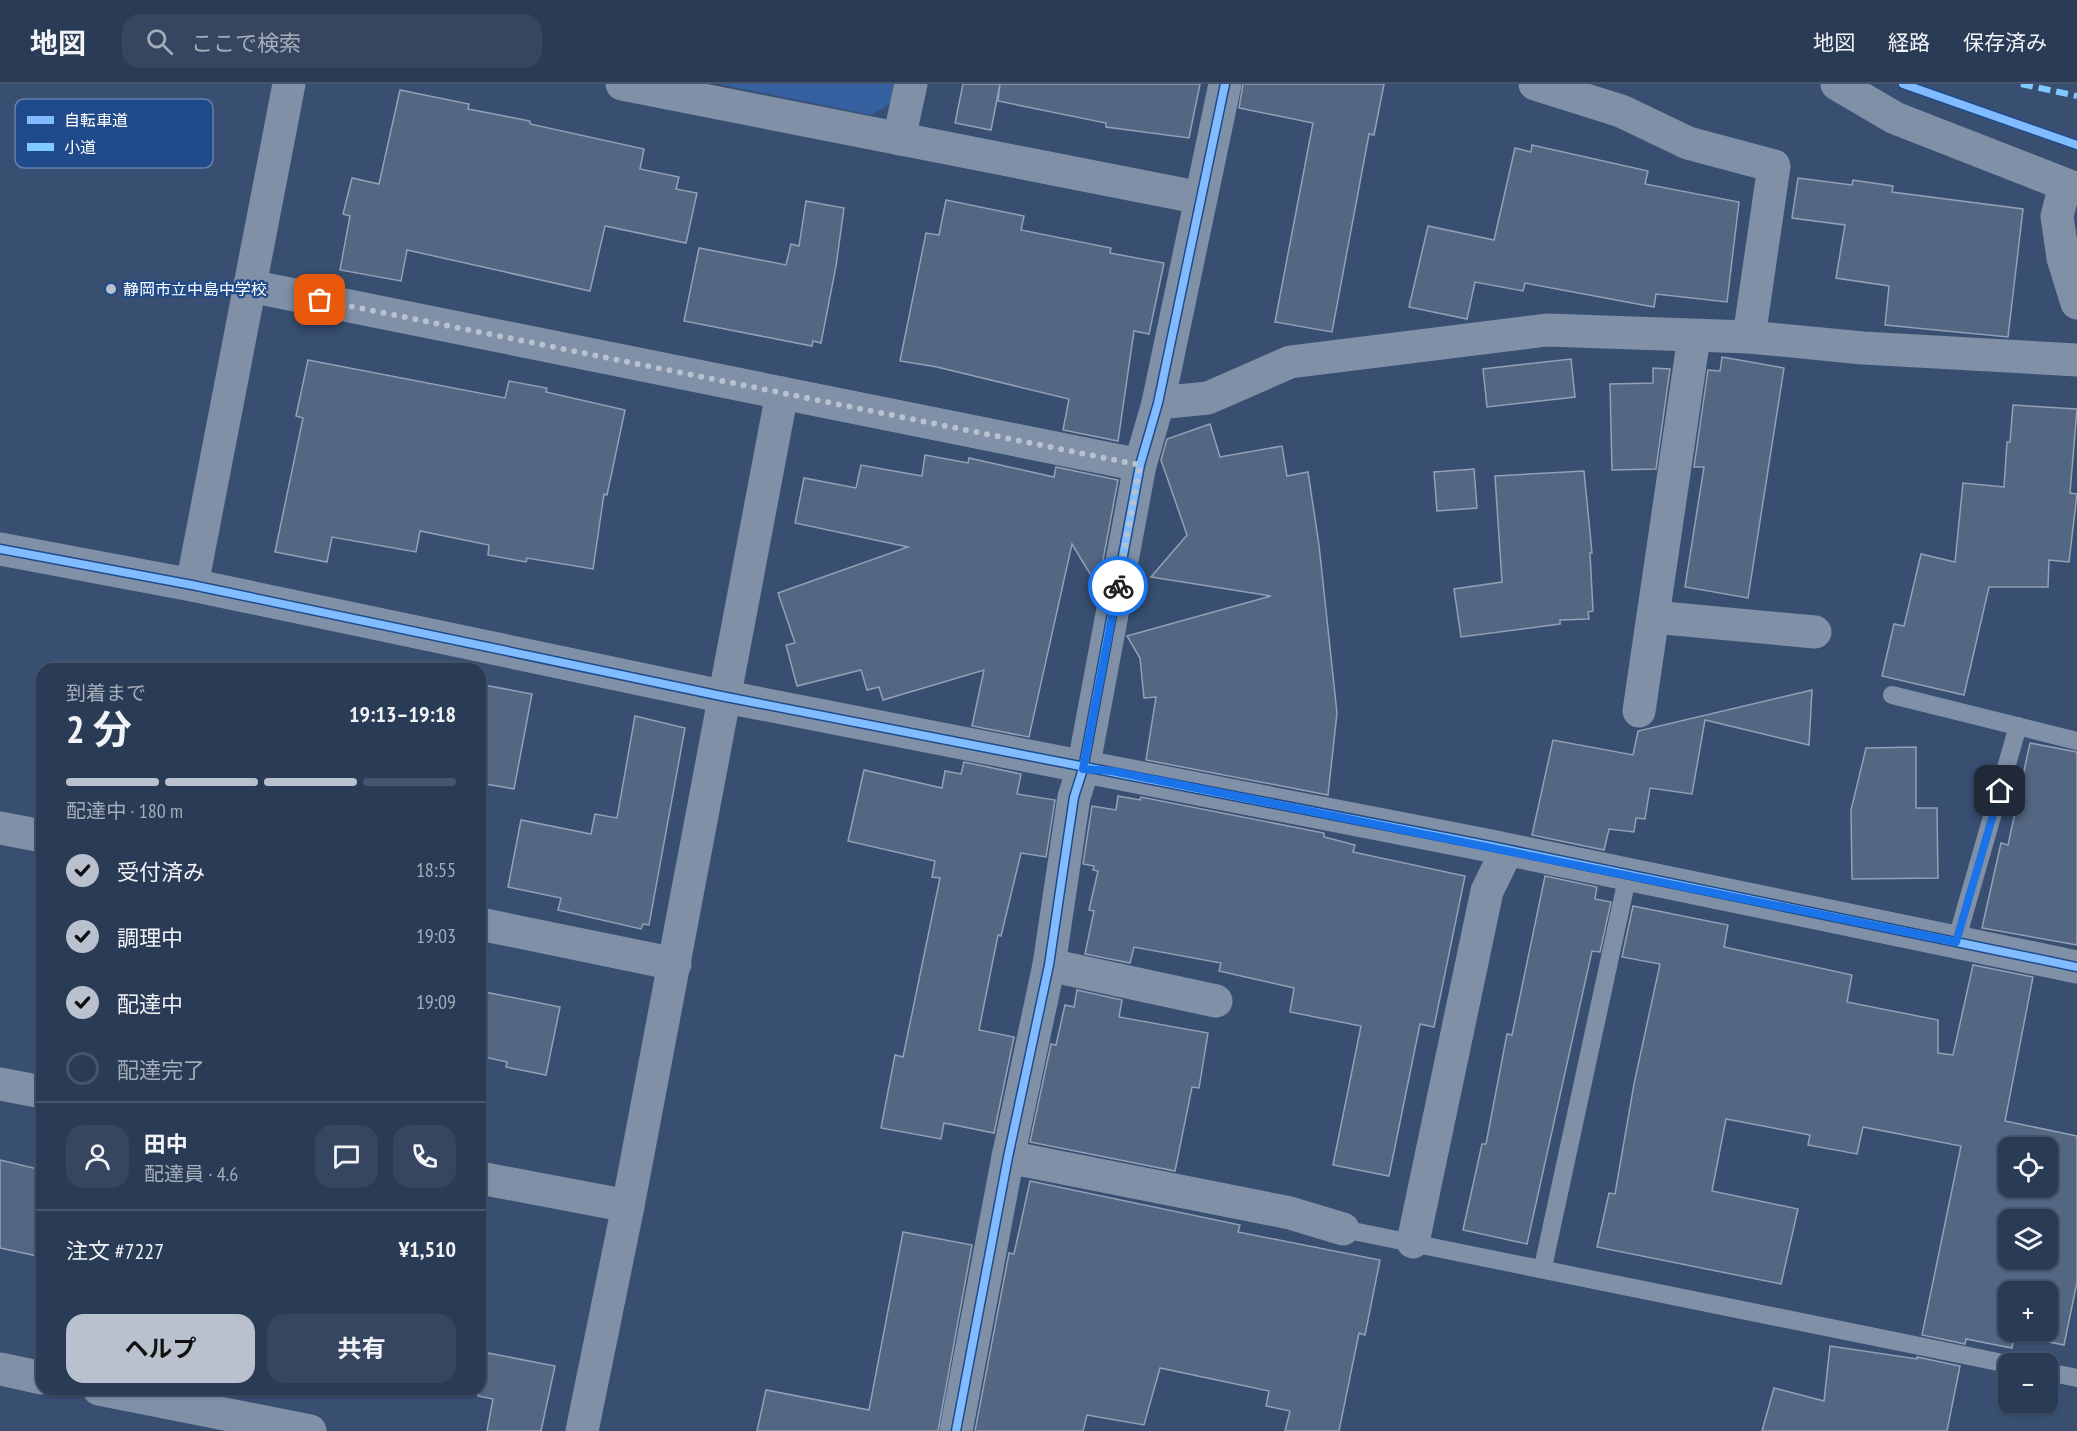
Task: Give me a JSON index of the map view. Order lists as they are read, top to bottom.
{
  "places": ["静岡市立中島中学校"],
  "legend": ["自転車道", "小道"],
  "page": {
    "header": "地図",
    "search": "ここで検索",
    "nav": ["地図", "経路", "保存済み"],
    "heading": ["2 分", "到着まで", "19:13–19:18"],
    "panel": [
      "田中",
      "配達員 · 4.6",
      "注文 #7227",
      "¥1,510"
    ],
    "bar": "配達中 · 180 m",
    "list": [
      ["受付済み", "18:55"],
      ["調理中", "19:03"],
      ["配達中", "19:09"],
      "配達完了"
    ],
    "map_buttons": ["+", "−"],
    "buttons": ["ヘルプ", "共有"]
  }
}
